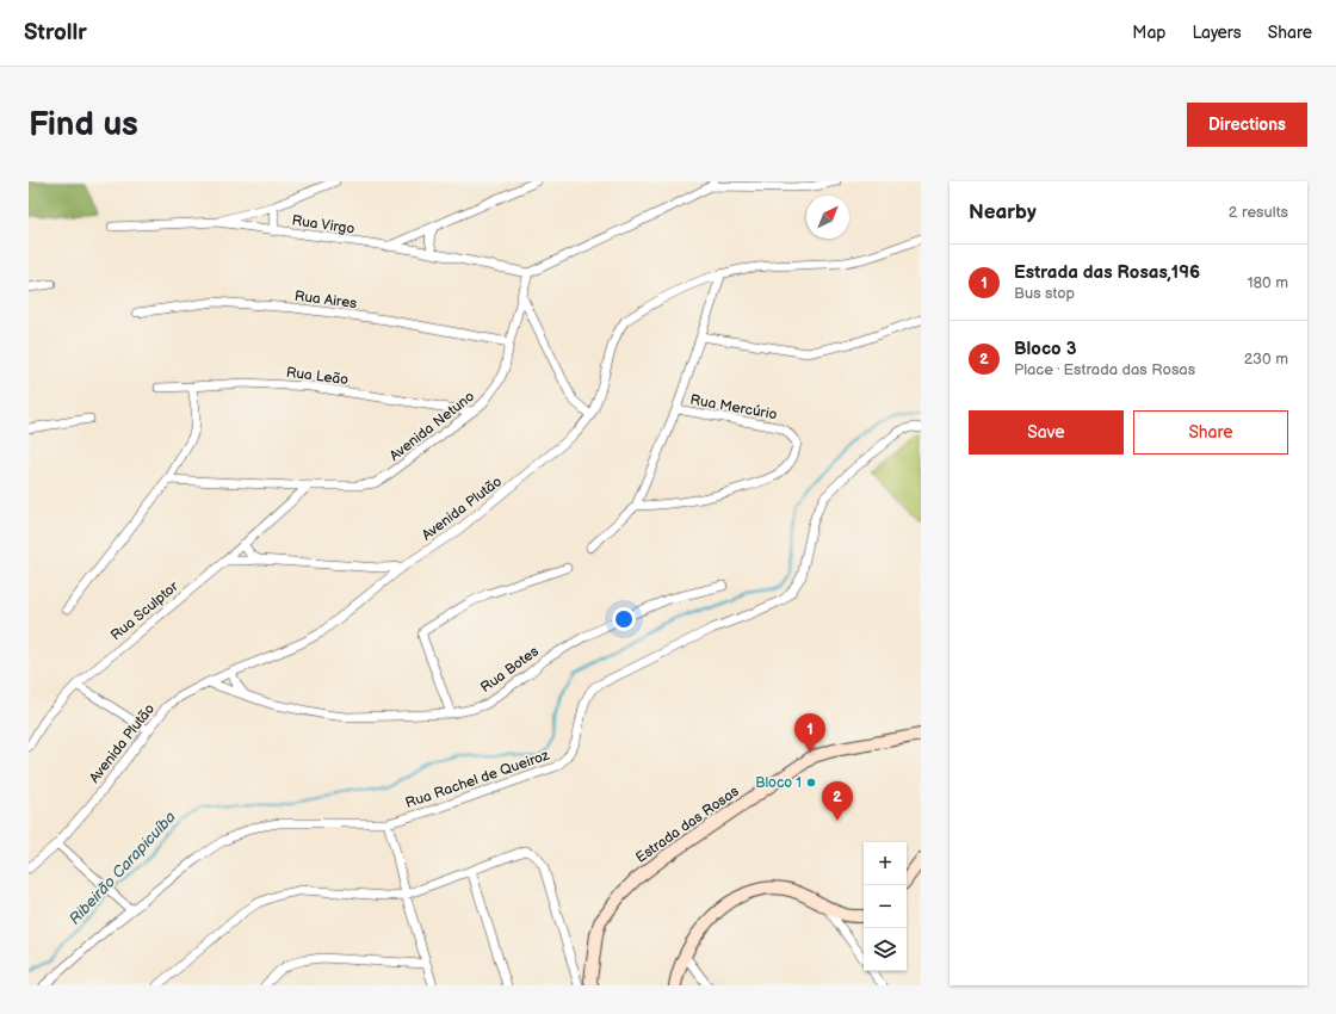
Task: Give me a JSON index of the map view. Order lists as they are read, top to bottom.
{
  "streets": {
    "main road": ["Estrada das Rosas"],
    "street": [
      "Rua Virgo",
      "Rua Aires",
      "Rua Leão",
      "Rua Mercúrio",
      "Avenida Netuno",
      "Avenida Plutão",
      "Rua Sculptor",
      "Rua Botes",
      "Rua Rachel de Queiroz"
    ]
  },
  "crossings": [
    ["Rua Virgo", "Avenida Netuno"],
    ["Rua Aires", "Avenida Netuno"],
    ["Rua Leão", "Avenida Netuno"],
    ["Avenida Netuno", "Rua Sculptor"],
    ["Avenida Plutão", "Rua Botes"]
  ],
  "water": ["Ribeirão Carapicuíba"],
  "places": ["Bloco 1"],
  "north": "top right",
  "page": {
    "header": "Strollr",
    "nav": ["Map", "Layers", "Share"],
    "buttons": [
      "Directions",
      ["Save", "Share"]
    ],
    "title": "Find us",
    "heading": ["Nearby", "2 results"],
    "list": [
      {
        "mark": "1",
        "name": "Estrada das Rosas,196",
        "note": "Bus stop",
        "value": "180 m"
      },
      {
        "mark": "2",
        "name": "Bloco 3",
        "note": "Place · Estrada das Rosas",
        "value": "230 m"
      }
    ],
    "pins": ["1", "2"],
    "map_buttons": ["+", "−"]
  }
}
